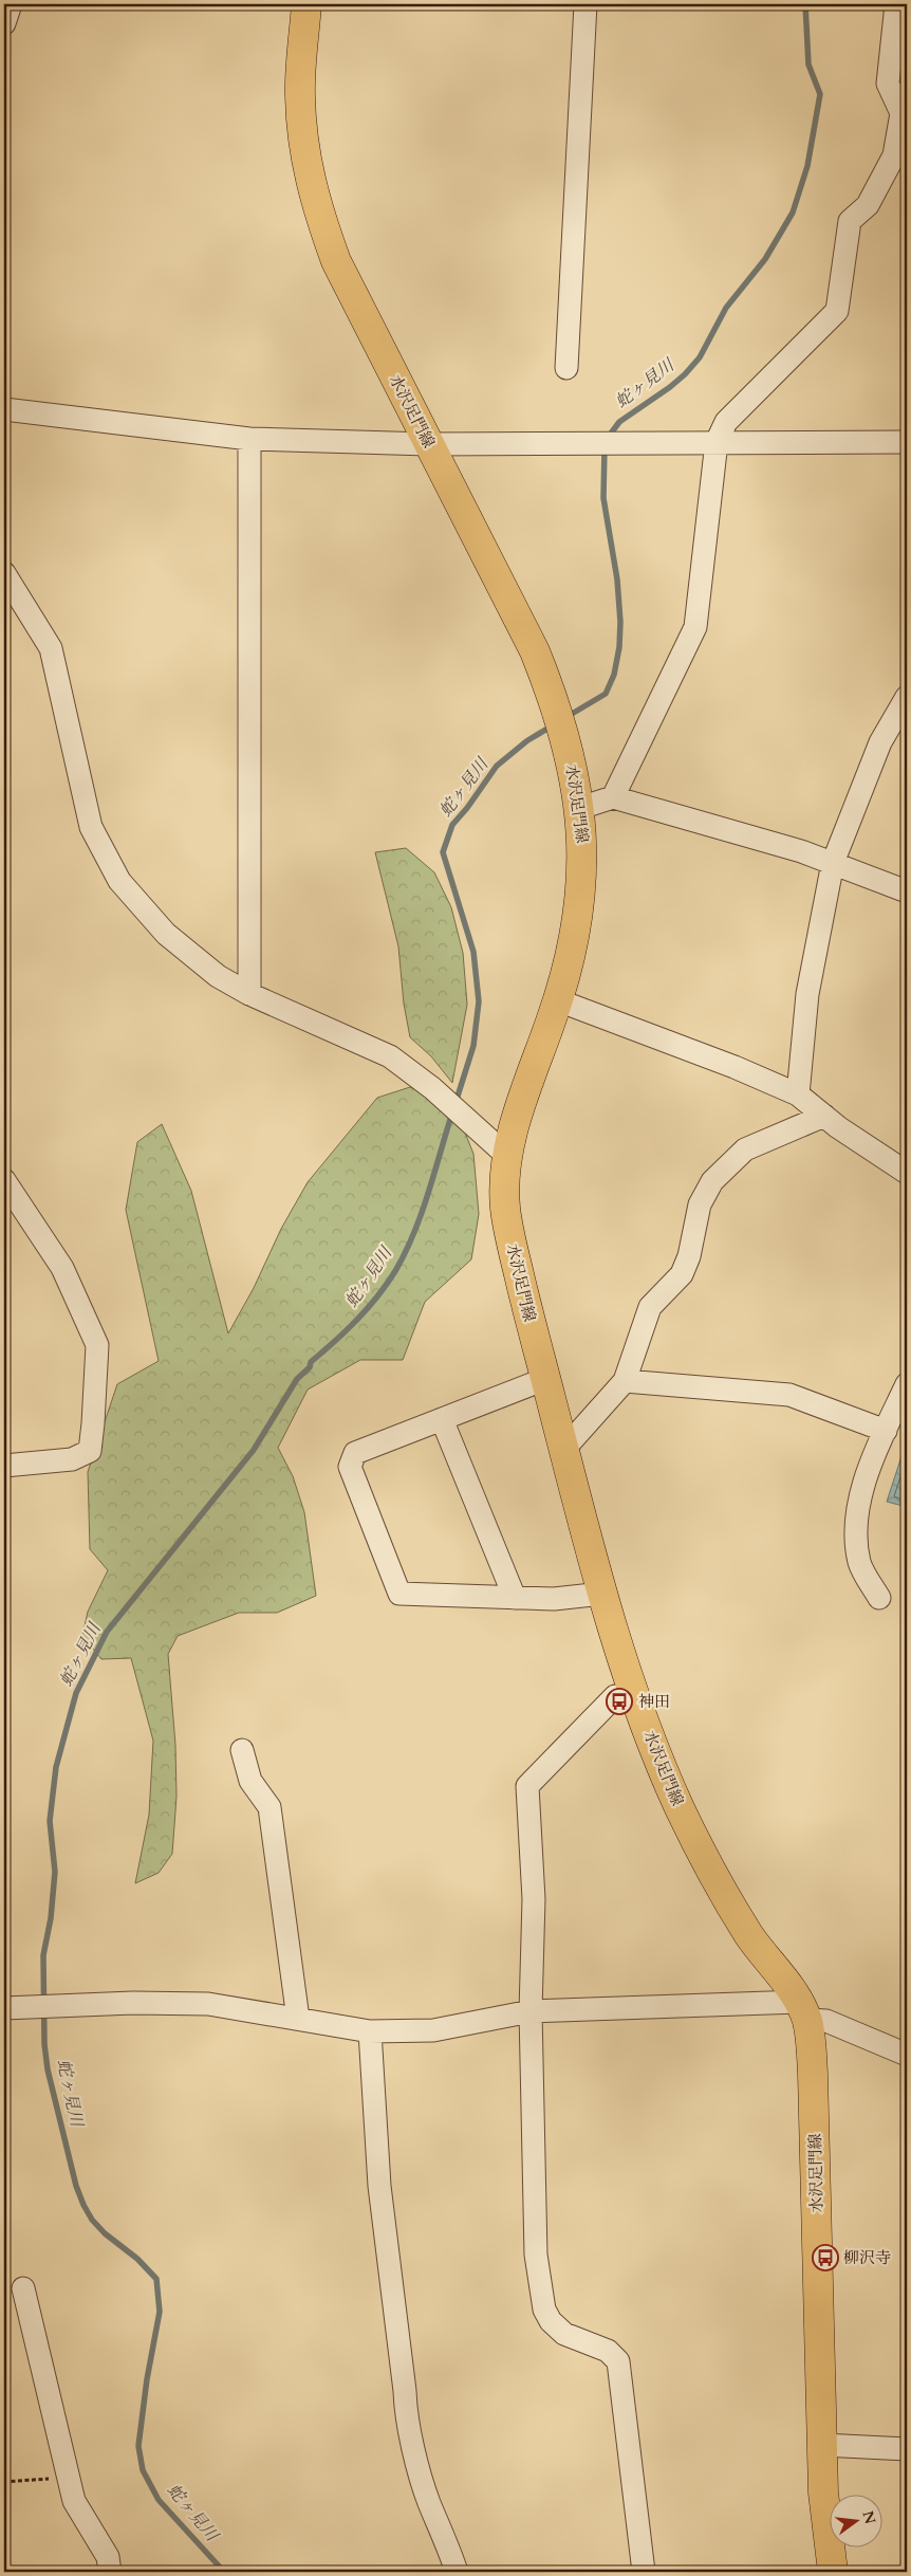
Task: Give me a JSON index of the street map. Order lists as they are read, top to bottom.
{
  "streets": {
    "main road": ["水沢足門線"]
  },
  "water": ["蛇ヶ見川"],
  "places": {
    "bus stop": ["神田", "柳沢寺"]
  },
  "north": "right"
}
